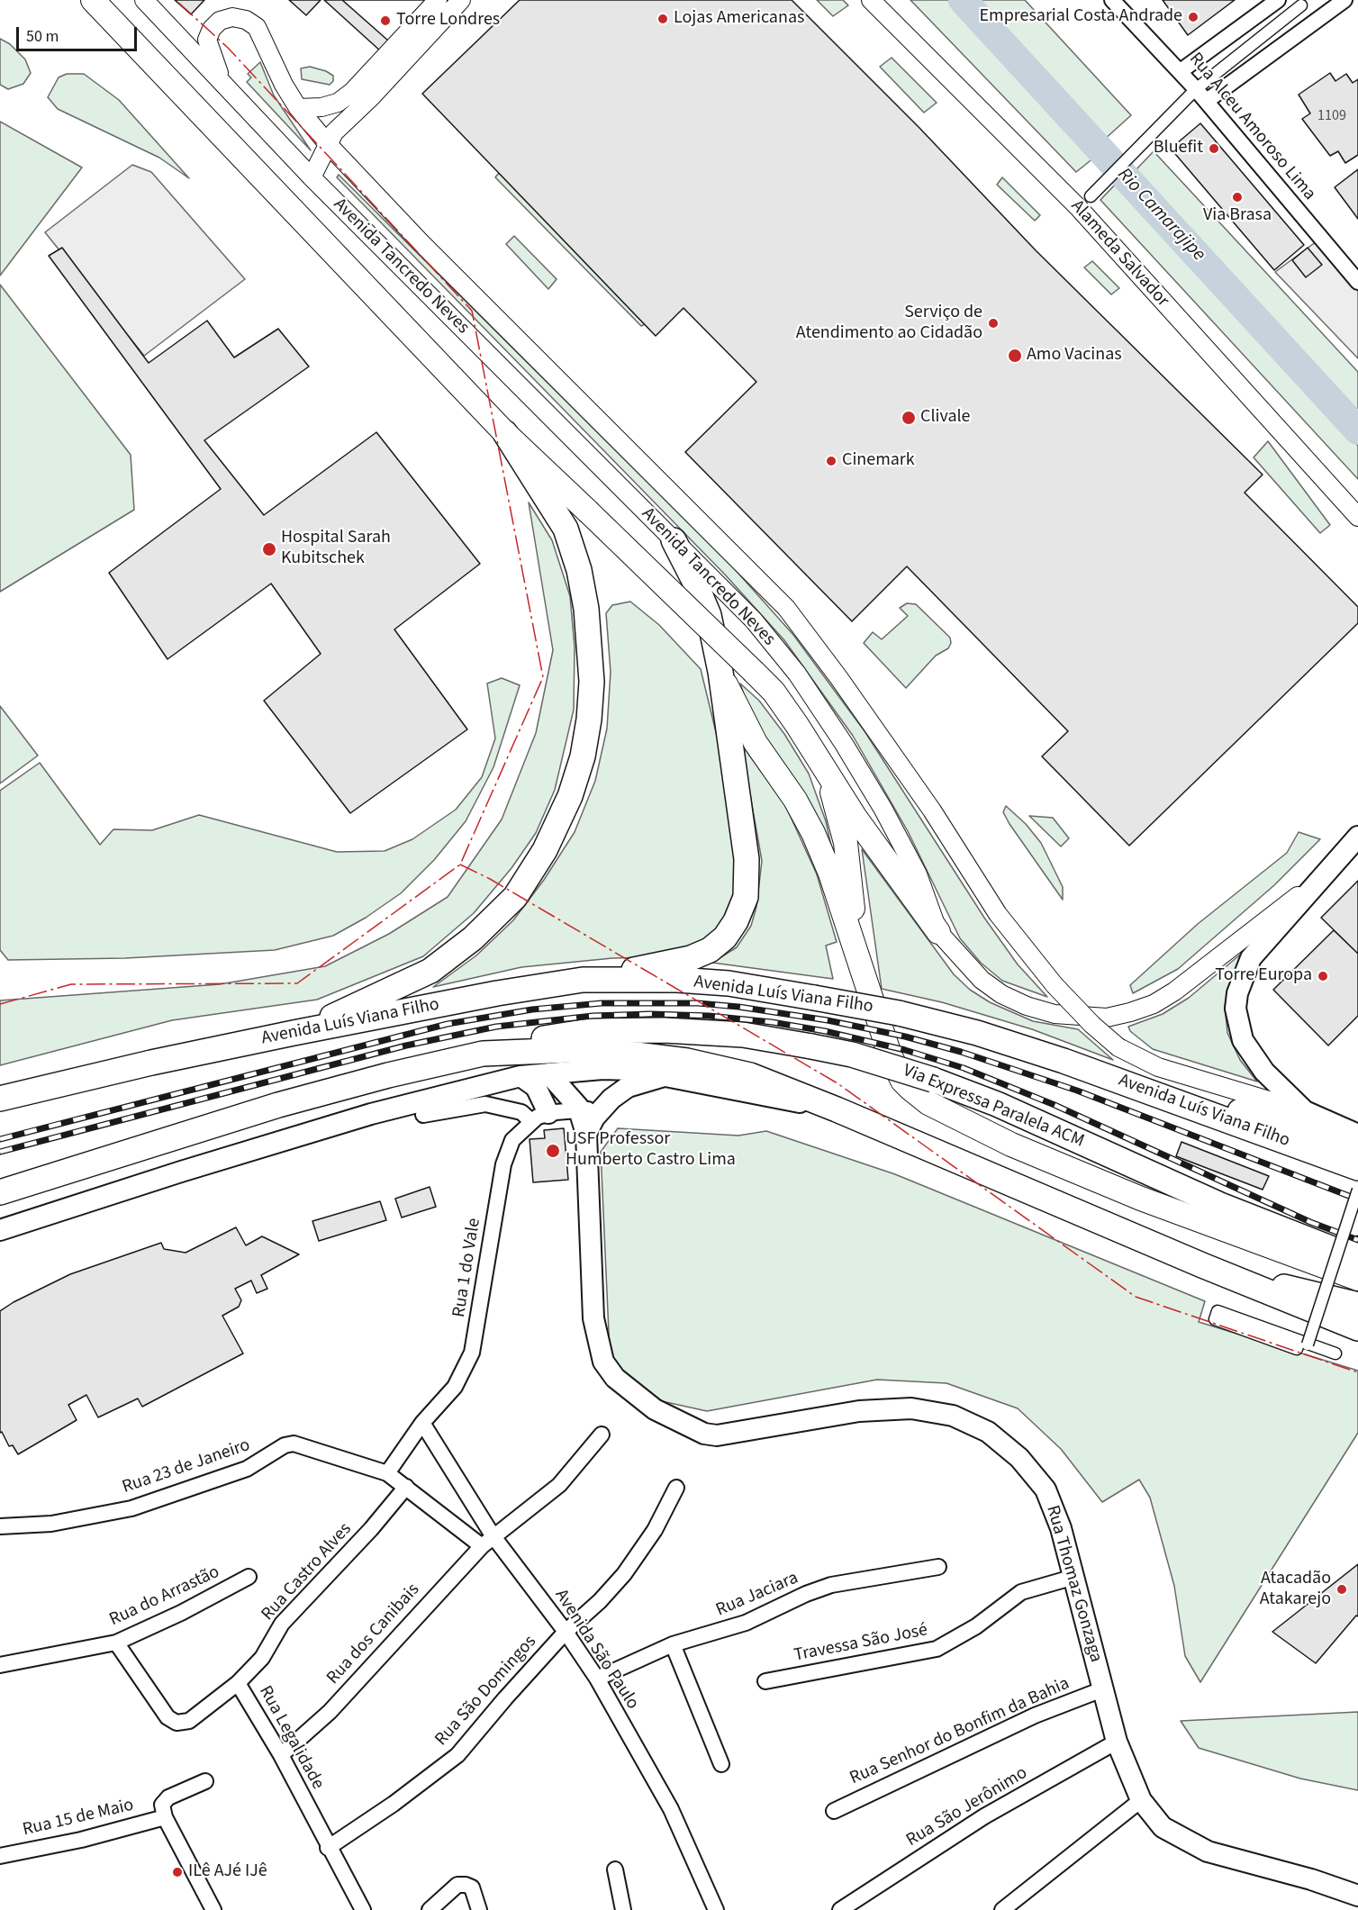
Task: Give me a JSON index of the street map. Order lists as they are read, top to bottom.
{
  "streets": {
    "highway": ["Avenida Luís Viana Filho", "Via Expressa Paralela ACM"],
    "main road": ["Avenida Tancredo Neves", "Rua Thomaz Gonzaga"],
    "street": [
      "Rua Alceu Amoroso Lima",
      "Alameda Salvador",
      "Rua 1 do Vale",
      "Rua 23 de Janeiro",
      "Rua Castro Alves",
      "Rua Jaciara",
      "Rua do Arrastão",
      "Rua dos Canibais",
      "Travessa São José",
      "Avenida São Paulo",
      "Rua São Domingos",
      "Rua Senhor do Bonfim da Bahia",
      "Rua Legalidade",
      "Rua São Jerônimo",
      "Rua 15 de Maio"
    ]
  },
  "crossings": [
    ["Rua 1 do Vale", "Rua 23 de Janeiro"],
    ["Rua 1 do Vale", "Avenida São Paulo"],
    ["Rua 23 de Janeiro", "Rua Castro Alves"],
    ["Rua 23 de Janeiro", "Rua dos Canibais"],
    ["Rua 23 de Janeiro", "Avenida São Paulo"],
    ["Rua Castro Alves", "Rua Legalidade"],
    ["Rua Thomaz Gonzaga", "Travessa São José"],
    ["Rua Thomaz Gonzaga", "Rua Senhor do Bonfim da Bahia"],
    ["Rua Thomaz Gonzaga", "Rua São Jerônimo"],
    ["Rua Jaciara", "Avenida São Paulo"],
    ["Rua do Arrastão", "Rua Legalidade"],
    ["Rua dos Canibais", "Avenida São Paulo"],
    ["Rua dos Canibais", "Rua Legalidade"],
    ["Avenida São Paulo", "Rua São Domingos"],
    ["Rua São Domingos", "Rua Legalidade"]
  ],
  "water": ["Rio Camarajipe"],
  "places": [
    "Empresarial Costa Andrade",
    "Lojas Americanas",
    "Torre Londres",
    "Bluefit",
    "Via Brasa",
    "Serviço de Atendimento ao Cidadão",
    "Amo Vacinas",
    "Clivale",
    "Cinemark",
    "Hospital Sarah Kubitschek",
    "Torre Europa",
    "USF Professor Humberto Castro Lima",
    "Atacadão Atakarejo",
    "ILê AJé IJê"
  ],
  "house_numbers": ["1109"],
  "scale_bar": "50 m"
}
